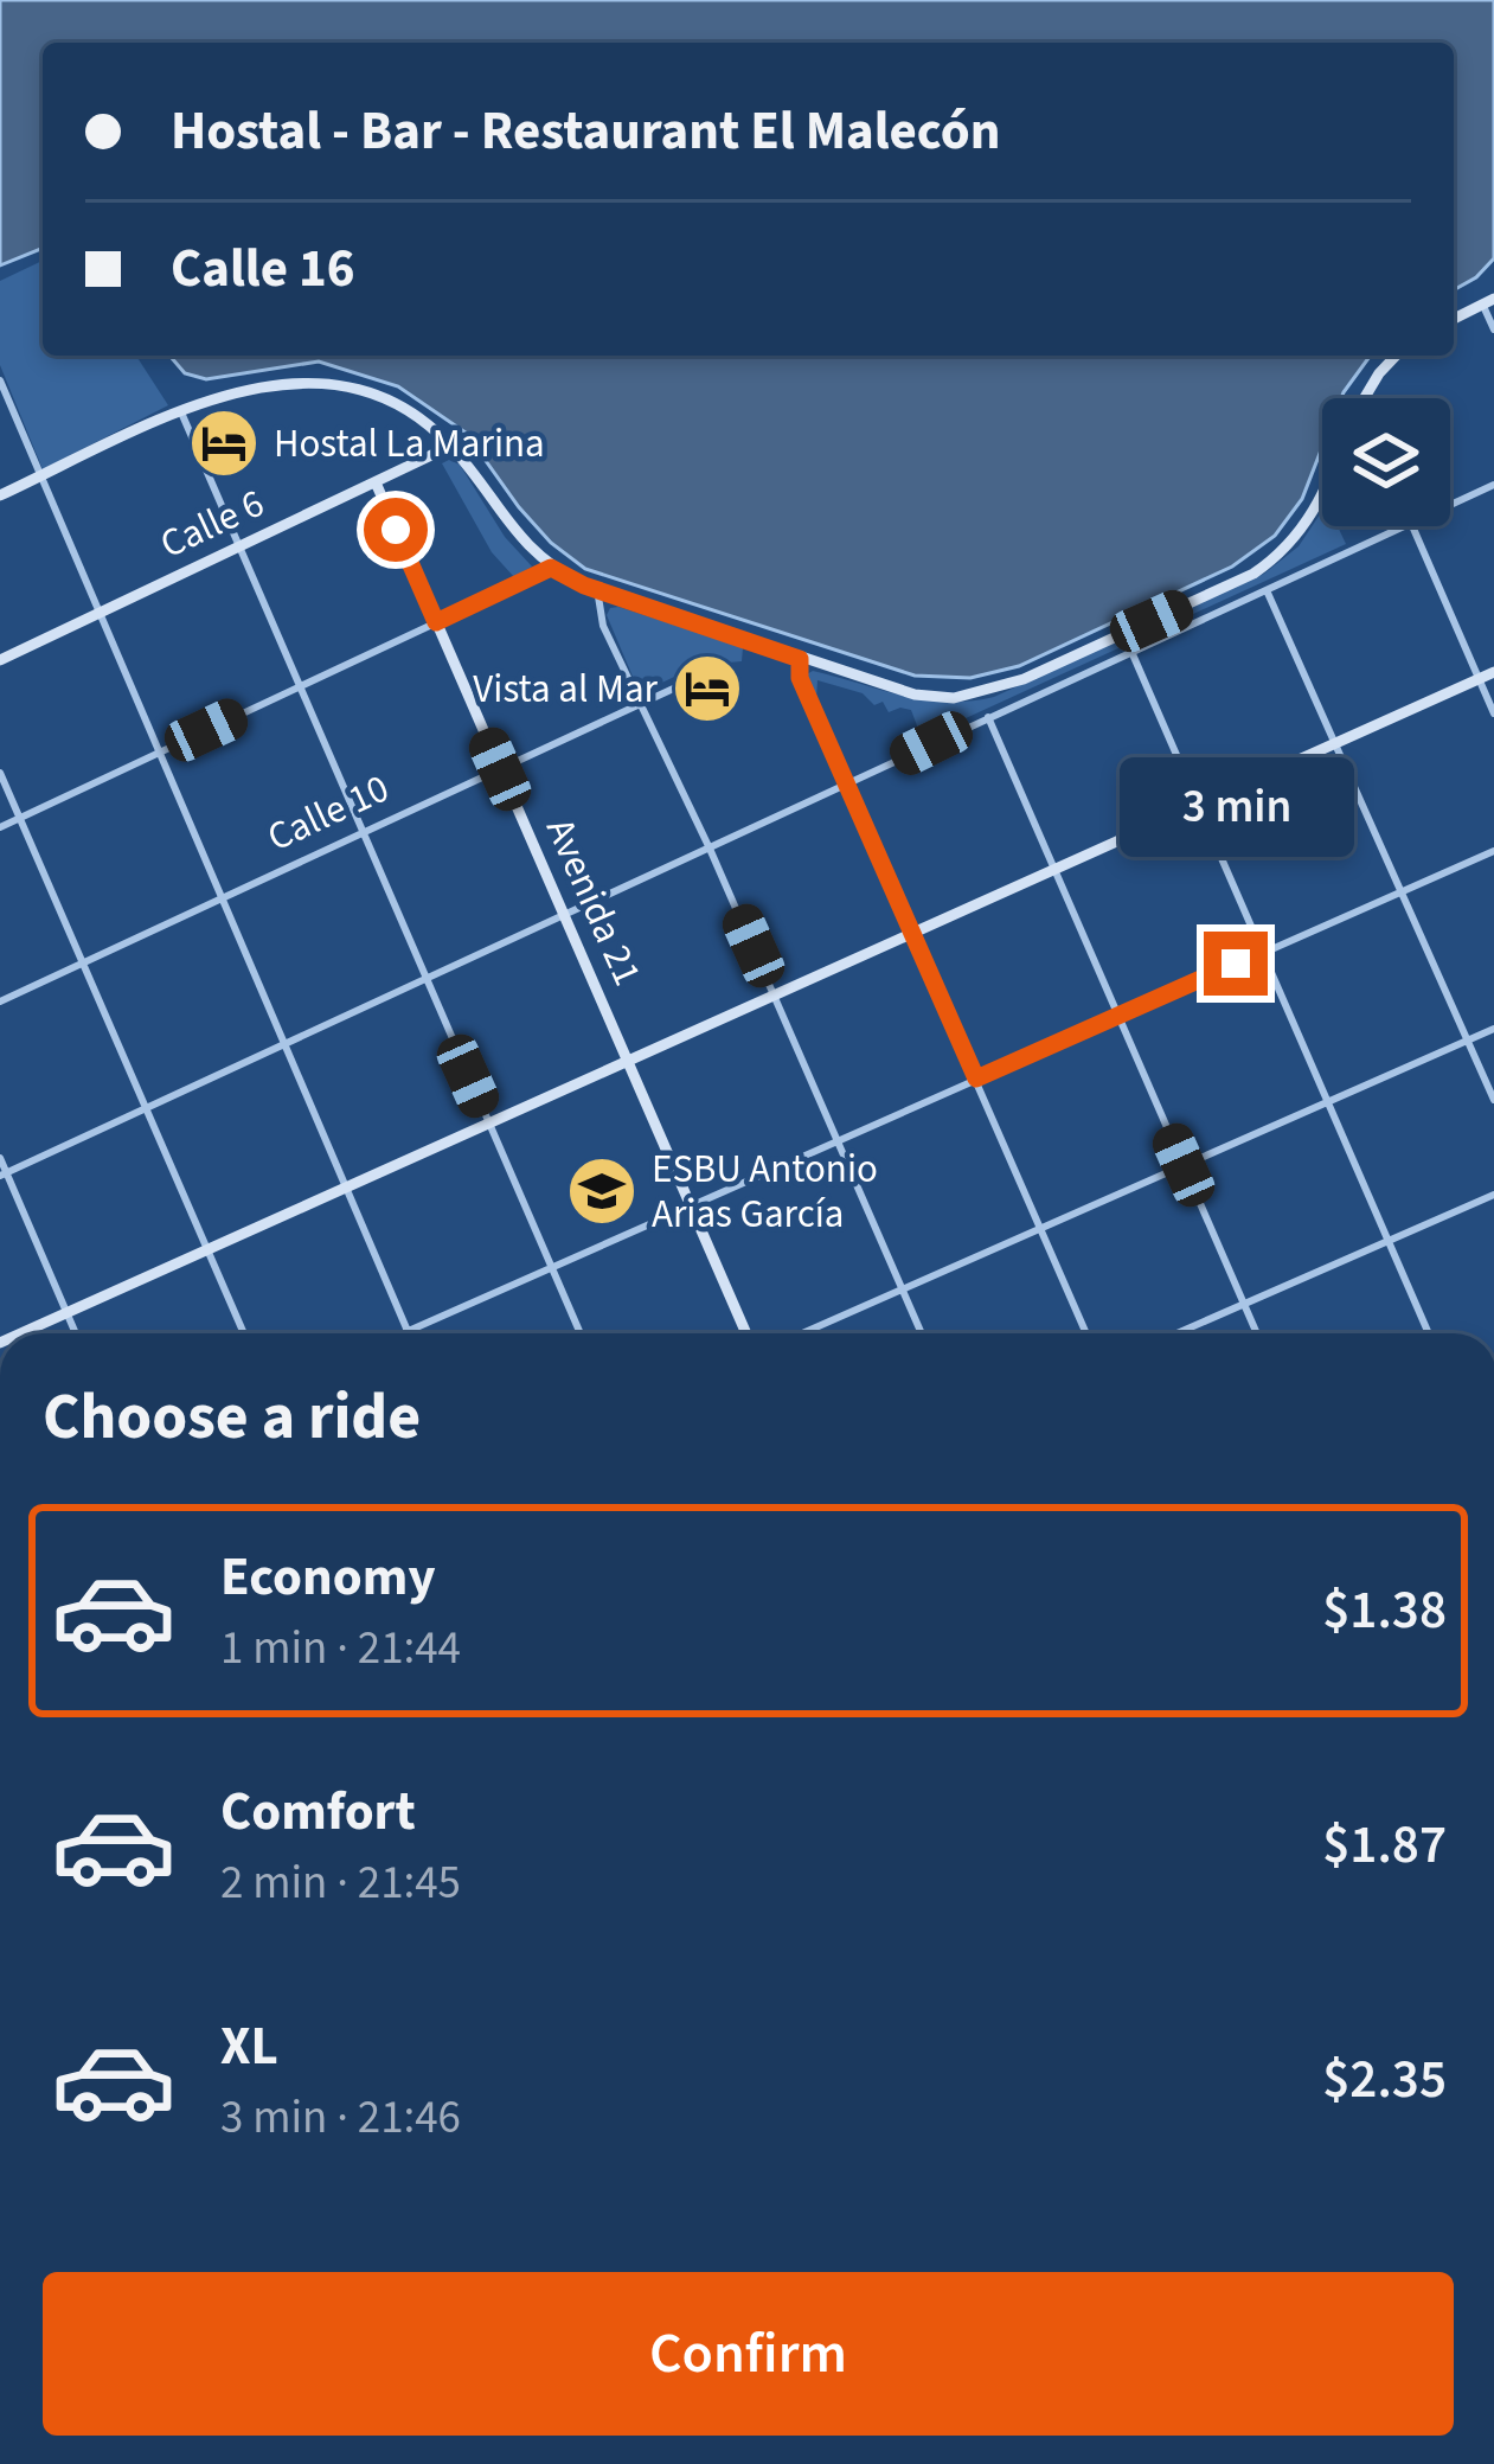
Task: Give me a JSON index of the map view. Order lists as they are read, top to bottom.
{
  "streets": {
    "main road": ["Calle 6", "Avenida 21"],
    "street": ["Calle 10"]
  },
  "crossings": [
    ["Calle 6", "Avenida 21"],
    ["Calle 10", "Avenida 21"]
  ],
  "places": {
    "hotel": ["Hostal La Marina", "Vista al Mar"],
    "school or university": ["ESBU Antonio Arias García"]
  },
  "page": {
    "banner": ["Hostal - Bar - Restaurant El Malecón", "Calle 16"],
    "bubble": "3 min",
    "heading": "Choose a ride",
    "list": [
      {
        "name": "Economy",
        "note": "1 min · 21:44",
        "value": "$1.38"
      },
      {
        "name": "Comfort",
        "note": "2 min · 21:45",
        "value": "$1.87"
      },
      {
        "name": "XL",
        "note": "3 min · 21:46",
        "value": "$2.35"
      }
    ],
    "buttons": "Confirm"
  }
}
